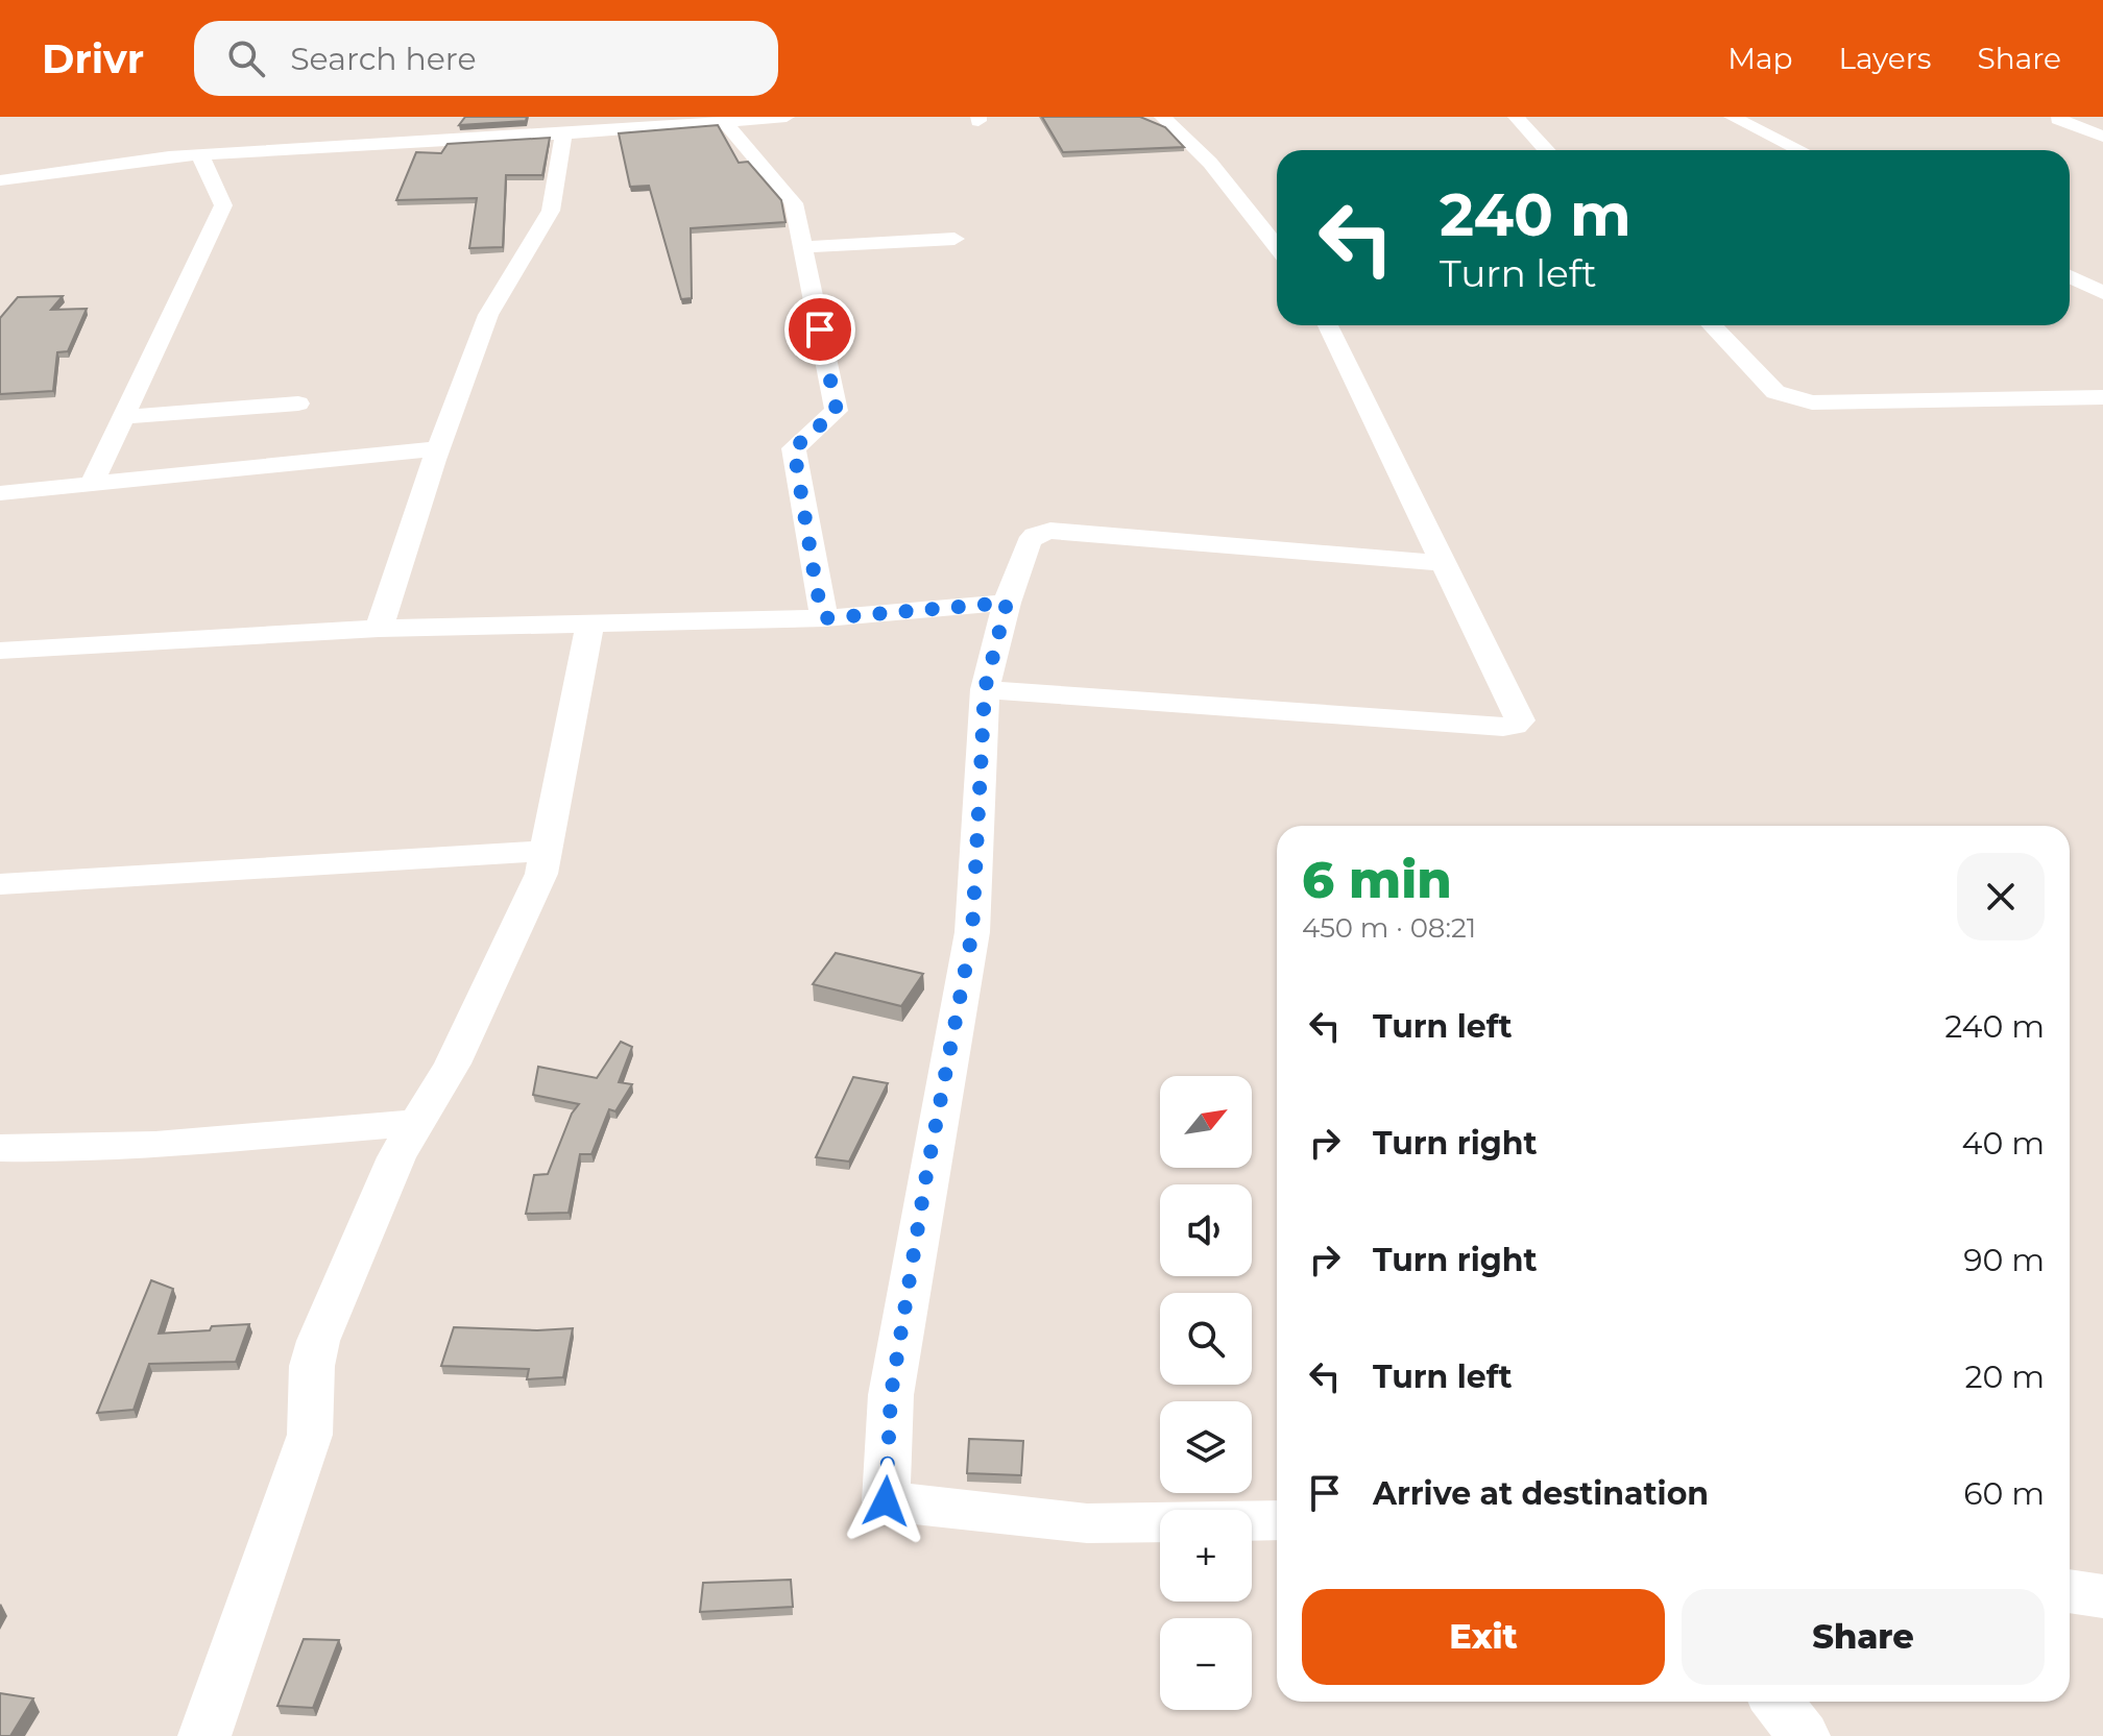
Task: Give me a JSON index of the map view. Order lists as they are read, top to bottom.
{
  "north": "top right",
  "page": {
    "header": "Drivr",
    "search": "Search here",
    "nav": ["Map", "Layers", "Share"],
    "turn": ["240 m", "Turn left"],
    "heading": ["6 min", "450 m · 08:21"],
    "list": [
      {
        "name": "Turn left",
        "value": "240 m"
      },
      {
        "name": "Turn right",
        "value": "40 m"
      },
      {
        "name": "Turn right",
        "value": "90 m"
      },
      {
        "name": "Turn left",
        "value": "20 m"
      },
      {
        "name": "Arrive at destination",
        "value": "60 m"
      }
    ],
    "map_buttons": ["+", "−"],
    "buttons": ["Exit", "Share"]
  }
}
